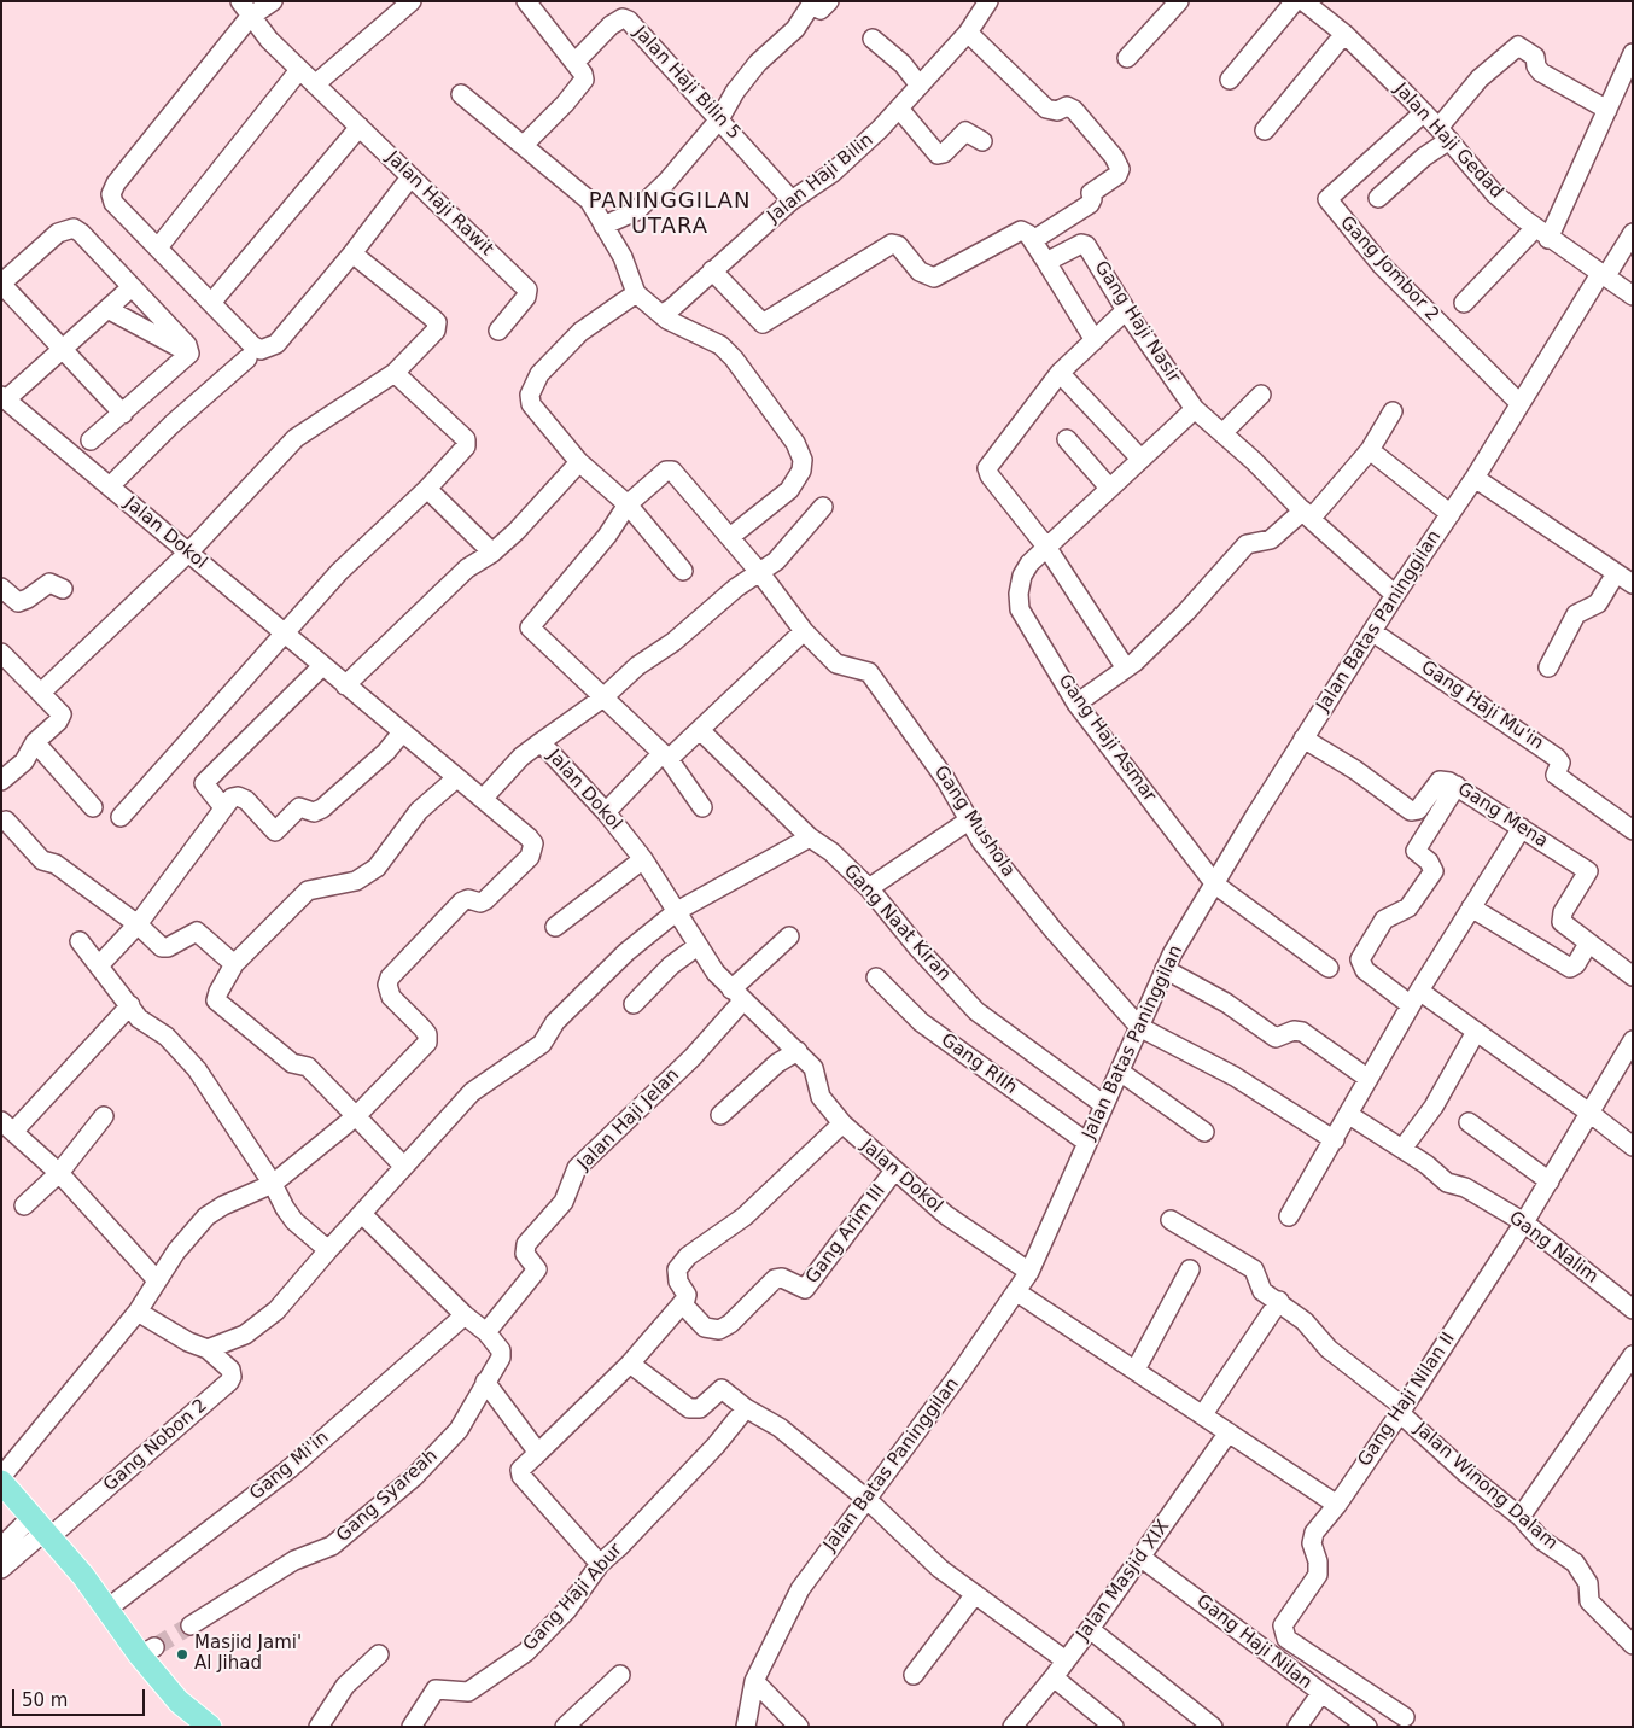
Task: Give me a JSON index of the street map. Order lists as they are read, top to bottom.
{
  "streets": {
    "street": [
      "Jalan Haji Bilin 5",
      "Jalan Haji Gedad",
      "Jalan Haji Bilin",
      "Jalan Haji Rawit",
      "Gang Jombor 2",
      "Gang Haji Nasir",
      "Jalan Dokol",
      "Jalan Batas Paninggilan",
      "Gang Haji Mu'in",
      "Gang Haji Asmar",
      "Gang Mena",
      "Gang Mushola",
      "Gang Naat Kiran",
      "Gang RIIh",
      "Jalan Haji Jelan",
      "Gang Arim III",
      "Gang Nalim",
      "Gang Haji Nilan II",
      "Gang Nobon 2",
      "Gang Mi'in",
      "Jalan Winong Dalam",
      "Gang Syareah",
      "Jalan Masjid XIX",
      "Gang Haji Abur",
      "Gang Haji Nilan"
    ]
  },
  "crossings": [
    ["Jalan Haji Bilin 5", "Jalan Haji Bilin"],
    ["Jalan Haji Gedad", "Gang Jombor 2"],
    ["Jalan Haji Gedad", "Jalan Batas Paninggilan"],
    ["Gang Jombor 2", "Jalan Batas Paninggilan"],
    ["Gang Haji Nasir", "Jalan Batas Paninggilan"],
    ["Gang Haji Nasir", "Gang Haji Asmar"],
    ["Jalan Dokol", "Jalan Batas Paninggilan"],
    ["Jalan Dokol", "Jalan Haji Jelan"],
    ["Jalan Dokol", "Gang Arim III"],
    ["Jalan Batas Paninggilan", "Gang Haji Mu'in"],
    ["Jalan Batas Paninggilan", "Gang Haji Asmar"],
    ["Jalan Batas Paninggilan", "Gang Mena"],
    ["Jalan Batas Paninggilan", "Gang Mushola"],
    ["Jalan Batas Paninggilan", "Gang Naat Kiran"],
    ["Jalan Batas Paninggilan", "Gang RIIh"],
    ["Jalan Haji Jelan", "Gang Syareah"],
    ["Gang Nalim", "Gang Haji Nilan II"],
    ["Gang Haji Nilan II", "Jalan Winong Dalam"],
    ["Gang Mi'in", "Gang Syareah"],
    ["Jalan Masjid XIX", "Gang Haji Nilan"]
  ],
  "districts": ["PANINGGILAN UTARA"],
  "places": ["Masjid Jami' Al Jihad"],
  "scale_bar": "50 m"
}
